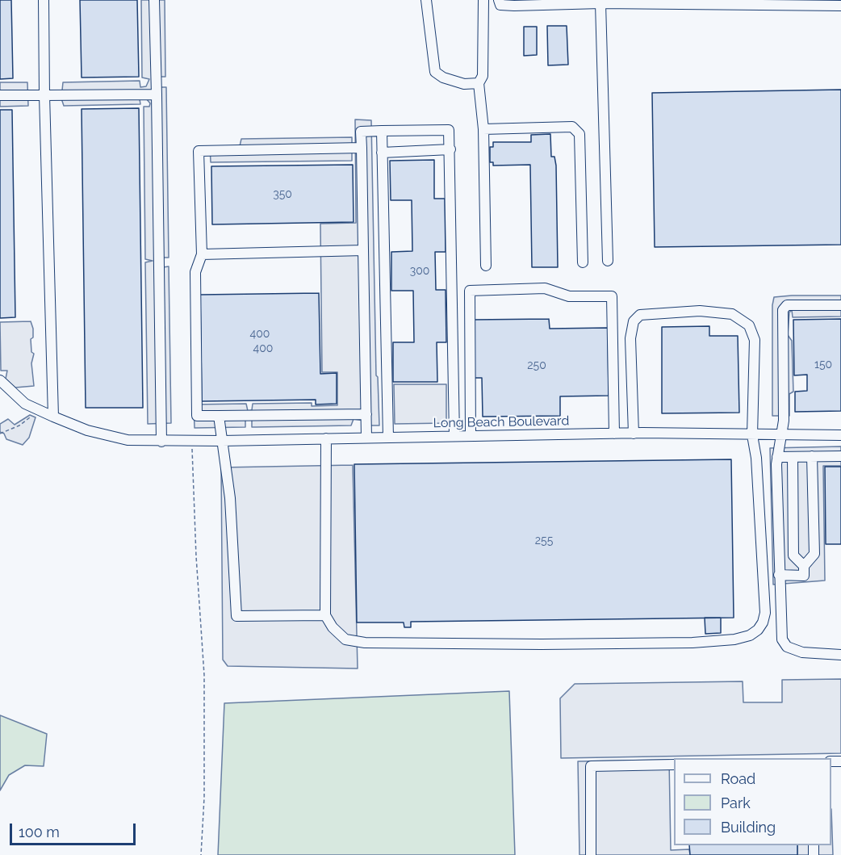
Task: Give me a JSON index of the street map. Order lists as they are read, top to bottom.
{
  "streets": {
    "street": ["Long Beach Boulevard"]
  },
  "house_numbers": [
    "350",
    "300",
    "400",
    "400",
    "150",
    "250",
    "255"
  ],
  "legend": ["Road", "Park", "Building"],
  "scale_bar": "100 m"
}
